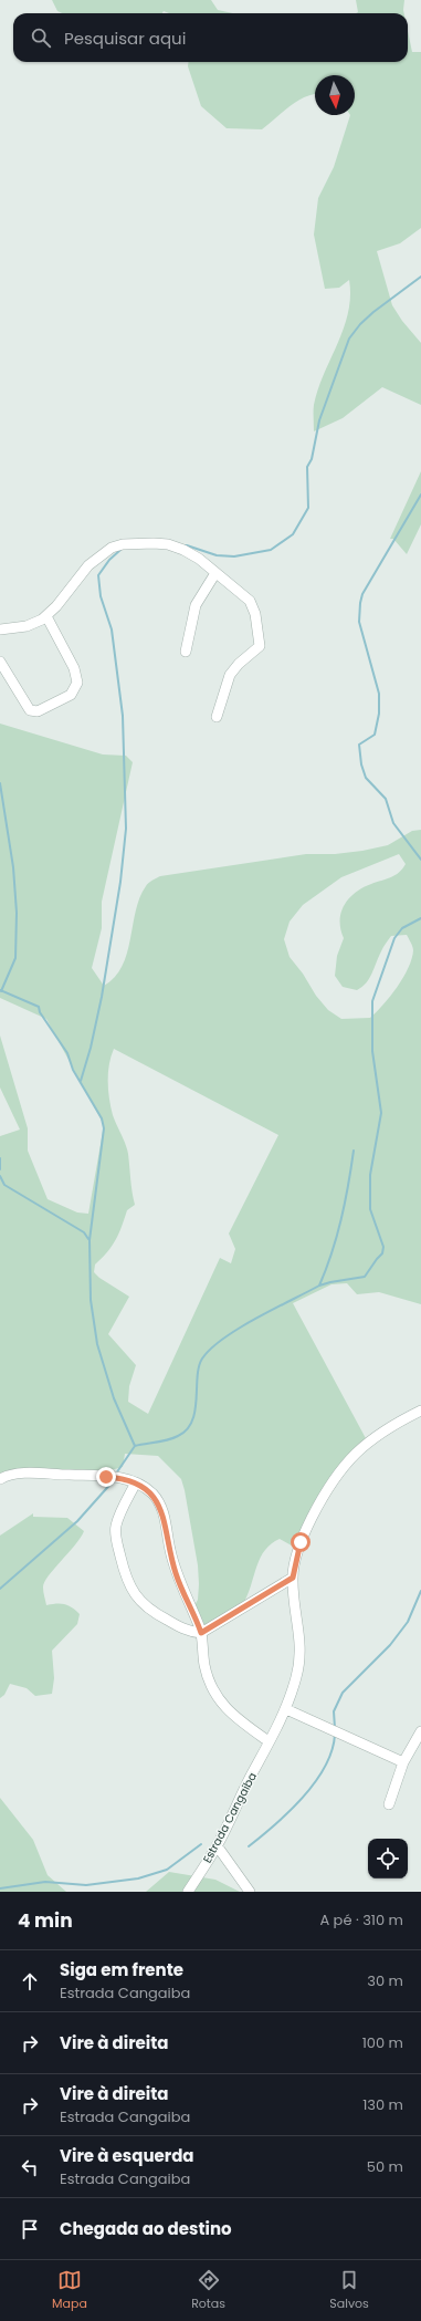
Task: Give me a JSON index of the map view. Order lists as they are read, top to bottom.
{
  "streets": {
    "street": ["Estrada Cangaiba"]
  },
  "north": "bottom",
  "page": {
    "search": "Pesquisar aqui",
    "heading": ["4 min", "A pé · 310 m"],
    "list": [
      ["Siga em frente", "Estrada Cangaiba", "30 m"],
      ["Vire à direita", "100 m"],
      ["Vire à direita", "Estrada Cangaiba", "130 m"],
      ["Vire à esquerda", "Estrada Cangaiba", "50 m"],
      "Chegada ao destino"
    ],
    "nav": ["Mapa", "Rotas", "Salvos"]
  }
}
